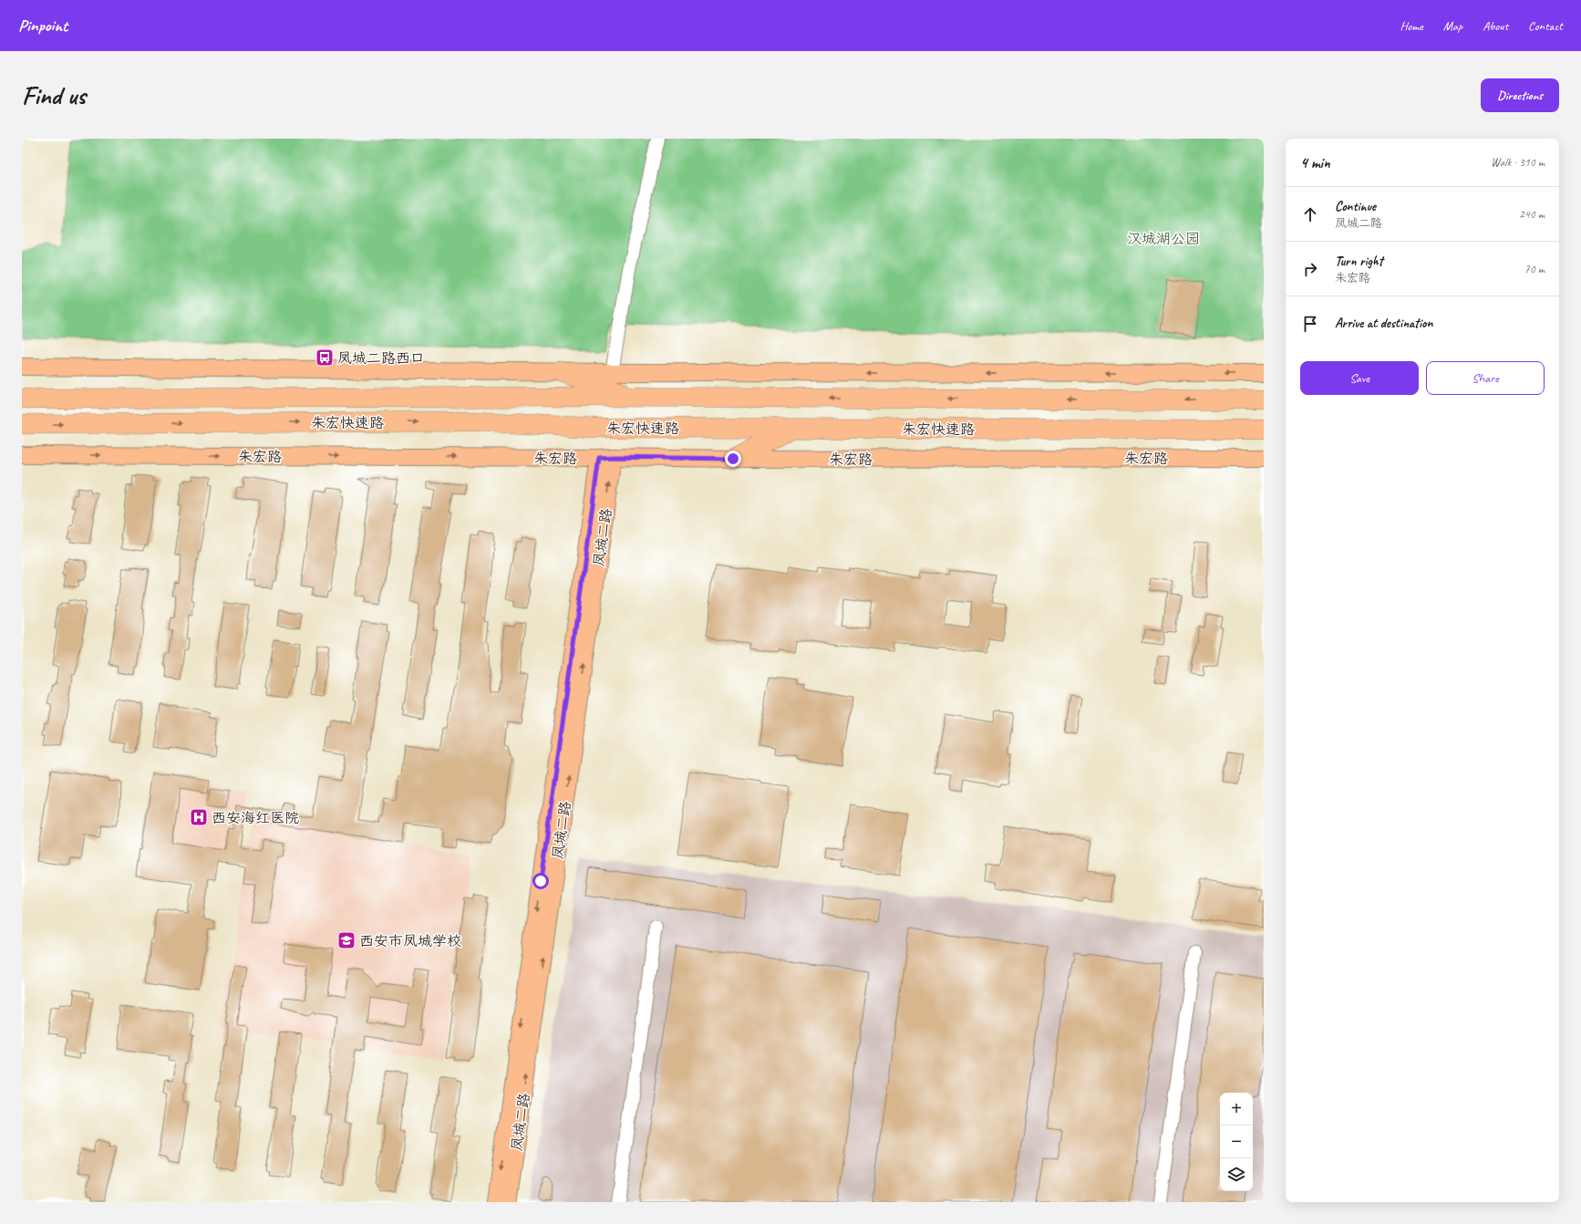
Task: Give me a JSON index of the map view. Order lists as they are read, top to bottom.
{
  "streets": {
    "highway": ["朱宏快速路"],
    "main road": ["朱宏路", "凤城二路"]
  },
  "crossings": [
    ["朱宏路", "凤城二路"]
  ],
  "parks": ["汉城湖公园"],
  "places": {
    "bus stop": ["凤城二路西口"],
    "hospital": ["西安海红医院"],
    "school or university": ["西安市凤城学校"]
  },
  "page": {
    "header": "Pinpoint",
    "nav": [
      "Home",
      "Map",
      "About",
      "Contact"
    ],
    "buttons": [
      "Directions",
      ["Save", "Share"]
    ],
    "title": "Find us",
    "heading": ["4 min", "Walk · 310 m"],
    "list": [
      ["Continue", "凤城二路", "240 m"],
      ["Turn right", "朱宏路", "70 m"],
      "Arrive at destination"
    ],
    "map_buttons": ["+", "−"]
  }
}
